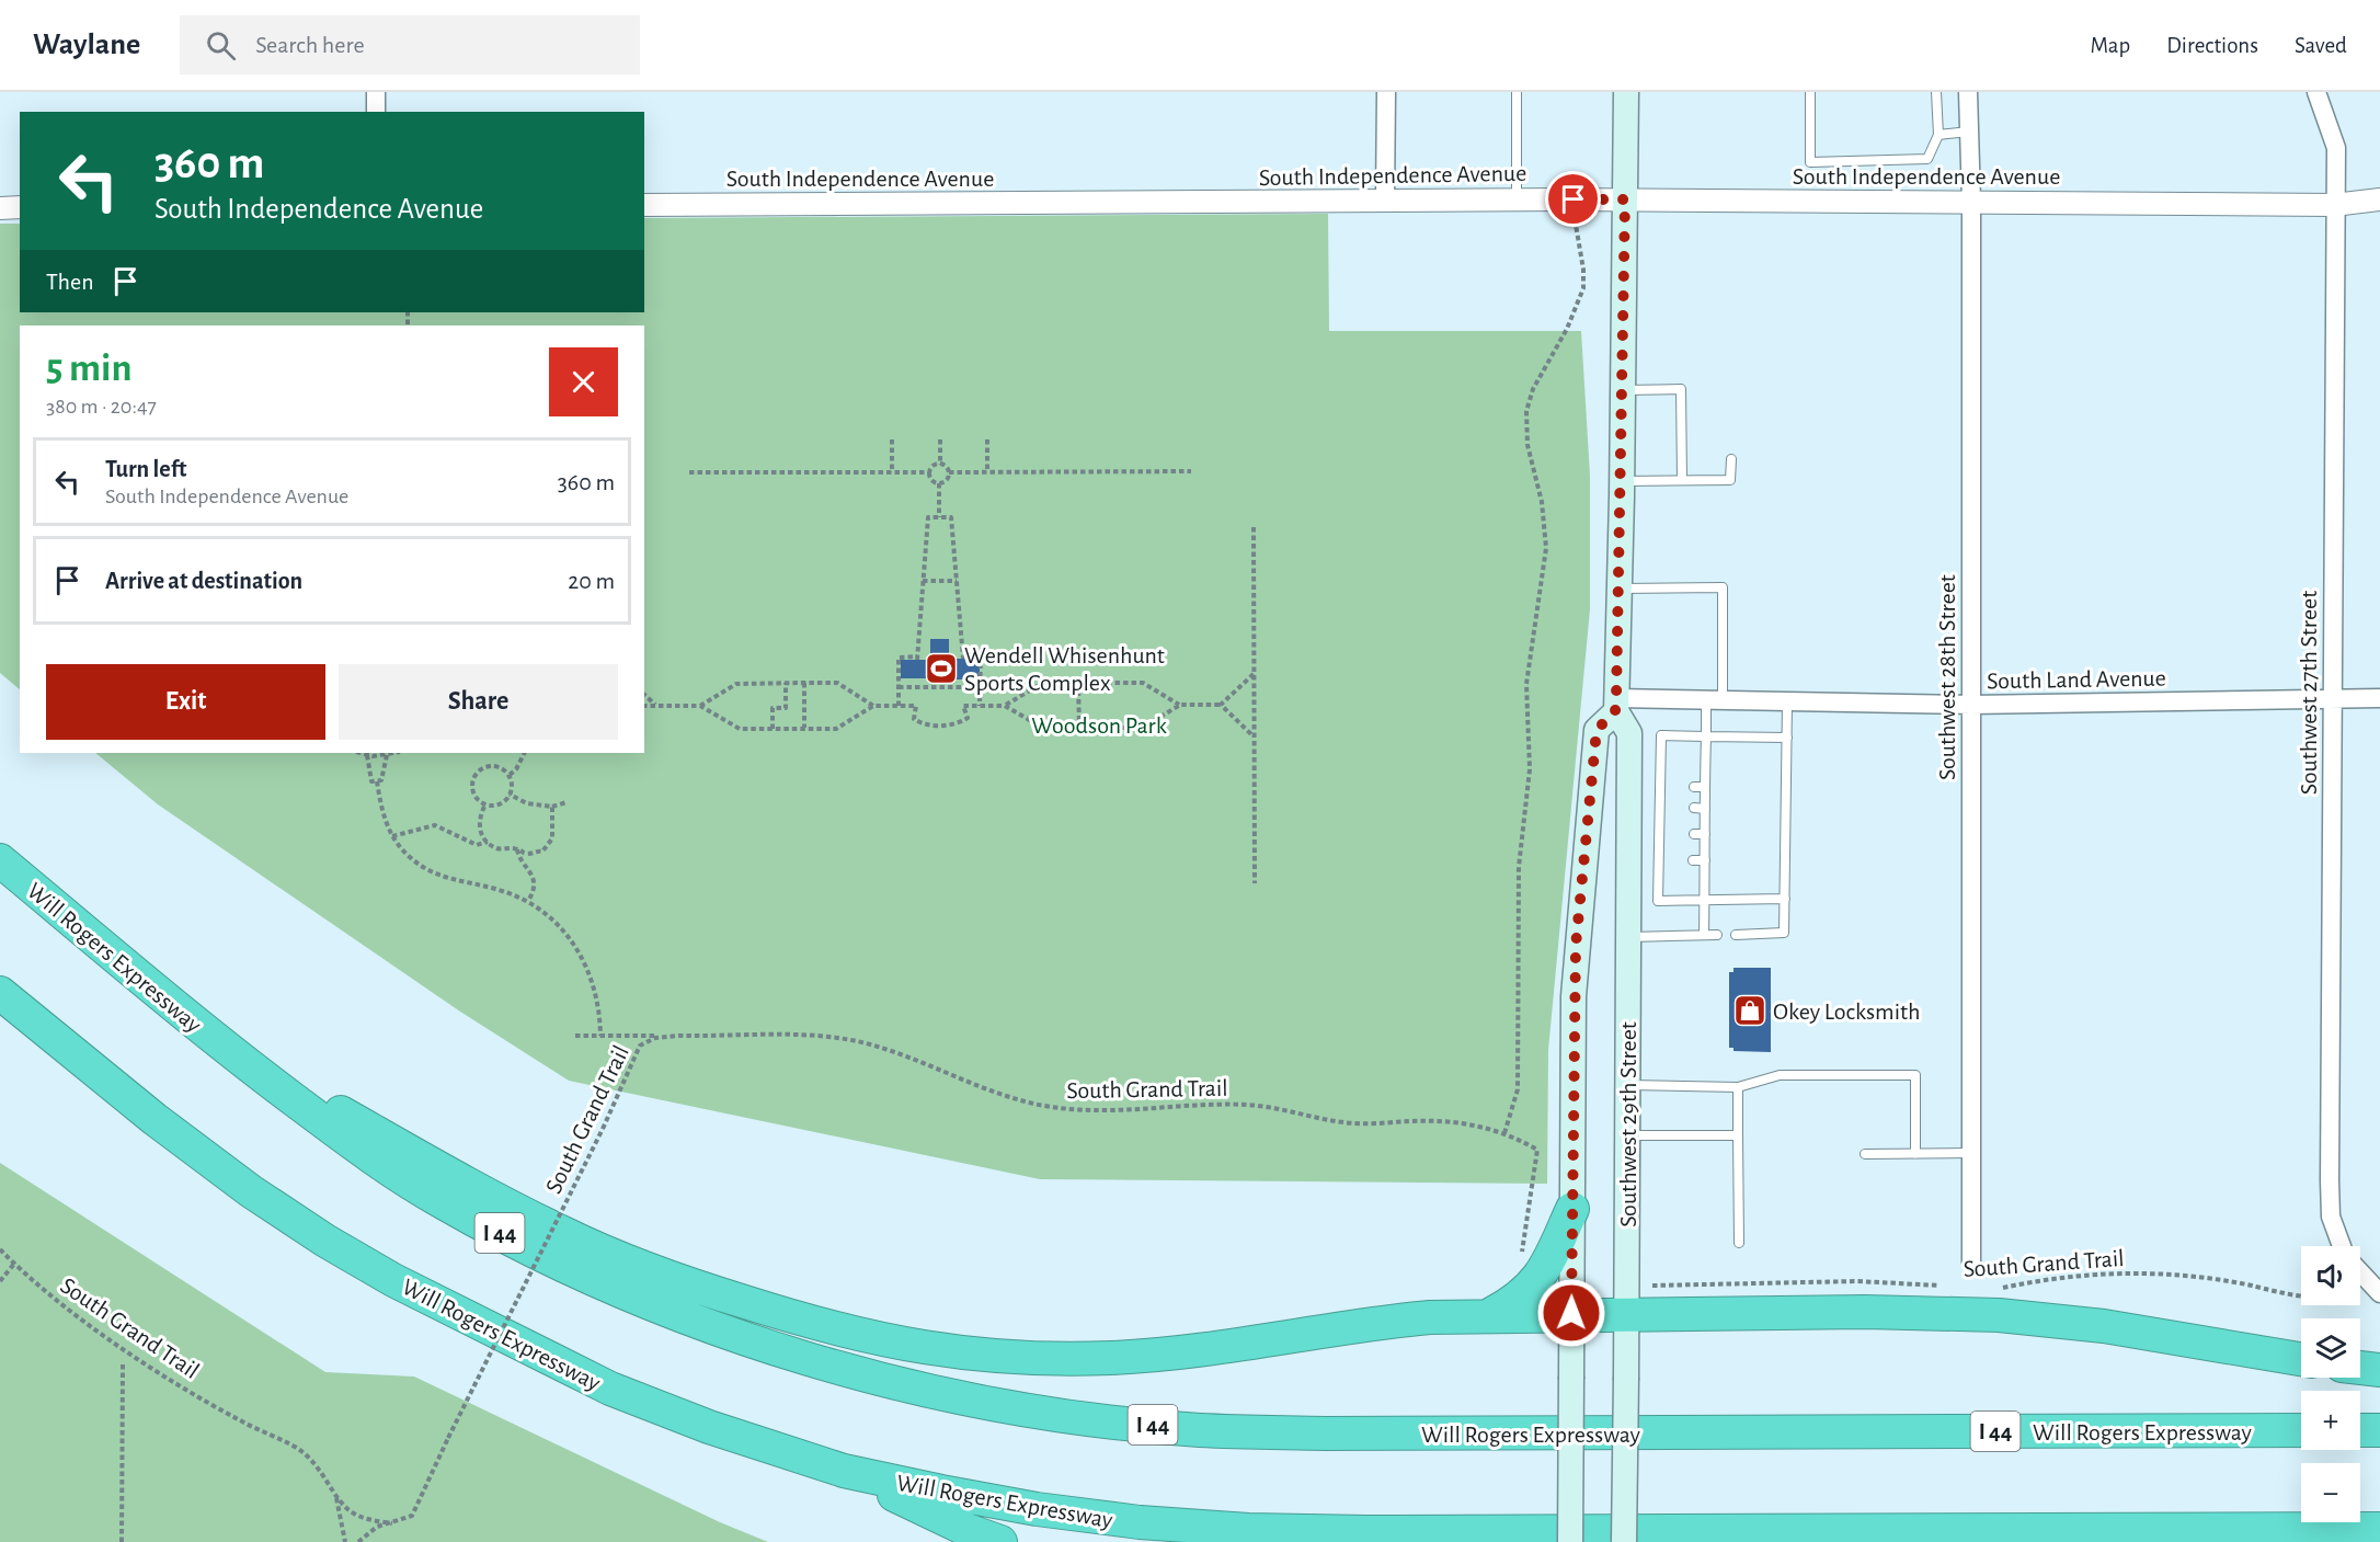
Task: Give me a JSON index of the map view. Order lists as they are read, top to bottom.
{
  "streets": {
    "highway": ["Will Rogers Expressway", "I 44"],
    "main road": ["Southwest 29th Street"],
    "street": [
      "South Independence Avenue",
      "Southwest 28th Street",
      "South Land Avenue",
      "Southwest 27th Street"
    ],
    "path": ["South Grand Trail"]
  },
  "crossings": [
    ["South Independence Avenue", "Southwest 28th Street"],
    ["South Independence Avenue", "Southwest 27th Street"],
    ["South Independence Avenue", "Southwest 29th Street"],
    ["Southwest 28th Street", "South Land Avenue"],
    ["South Land Avenue", "Southwest 27th Street"],
    ["South Land Avenue", "Southwest 29th Street"]
  ],
  "parks": ["Woodson Park"],
  "places": {
    "sports": ["Wendell Whisenhunt Sports Complex"],
    "shop": ["Okey Locksmith"]
  },
  "page": {
    "header": "Waylane",
    "search": "Search here",
    "nav": ["Map", "Directions", "Saved"],
    "turn": ["360 m", "South Independence Avenue"],
    "then": "Then",
    "heading": ["5 min", "380 m · 20:47"],
    "list": [
      {
        "name": "Turn left",
        "note": "South Independence Avenue",
        "value": "360 m"
      },
      {
        "name": "Arrive at destination",
        "value": "20 m"
      }
    ],
    "buttons": ["Exit", "Share"],
    "map_buttons": ["+", "−"]
  }
}
